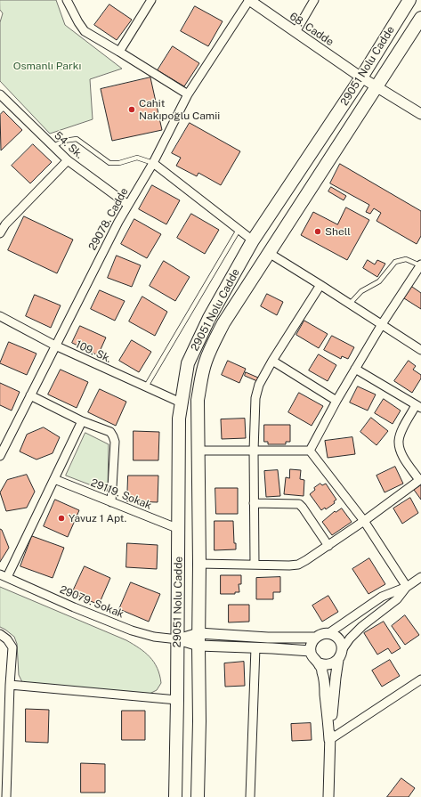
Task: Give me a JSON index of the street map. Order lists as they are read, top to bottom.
{
  "streets": {
    "main road": ["29051 Nolu Cadde"],
    "street": [
      "68. Cadde",
      "54. Sk.",
      "29078. Cadde",
      "109. Sk.",
      "29119. Sokak",
      "29079. Sokak"
    ]
  },
  "crossings": [
    ["68. Cadde", "29051 Nolu Cadde"],
    ["68. Cadde", "29078. Cadde"],
    ["29051 Nolu Cadde", "109. Sk."],
    ["29051 Nolu Cadde", "29119. Sokak"],
    ["29051 Nolu Cadde", "29079. Sokak"],
    ["54. Sk.", "29078. Cadde"],
    ["29078. Cadde", "109. Sk."]
  ],
  "parks": ["Osmanlı Parkı"],
  "places": ["Cahit Nakıpoğlu Camii", "Shell", "Yavuz 1 Apt."]
}
